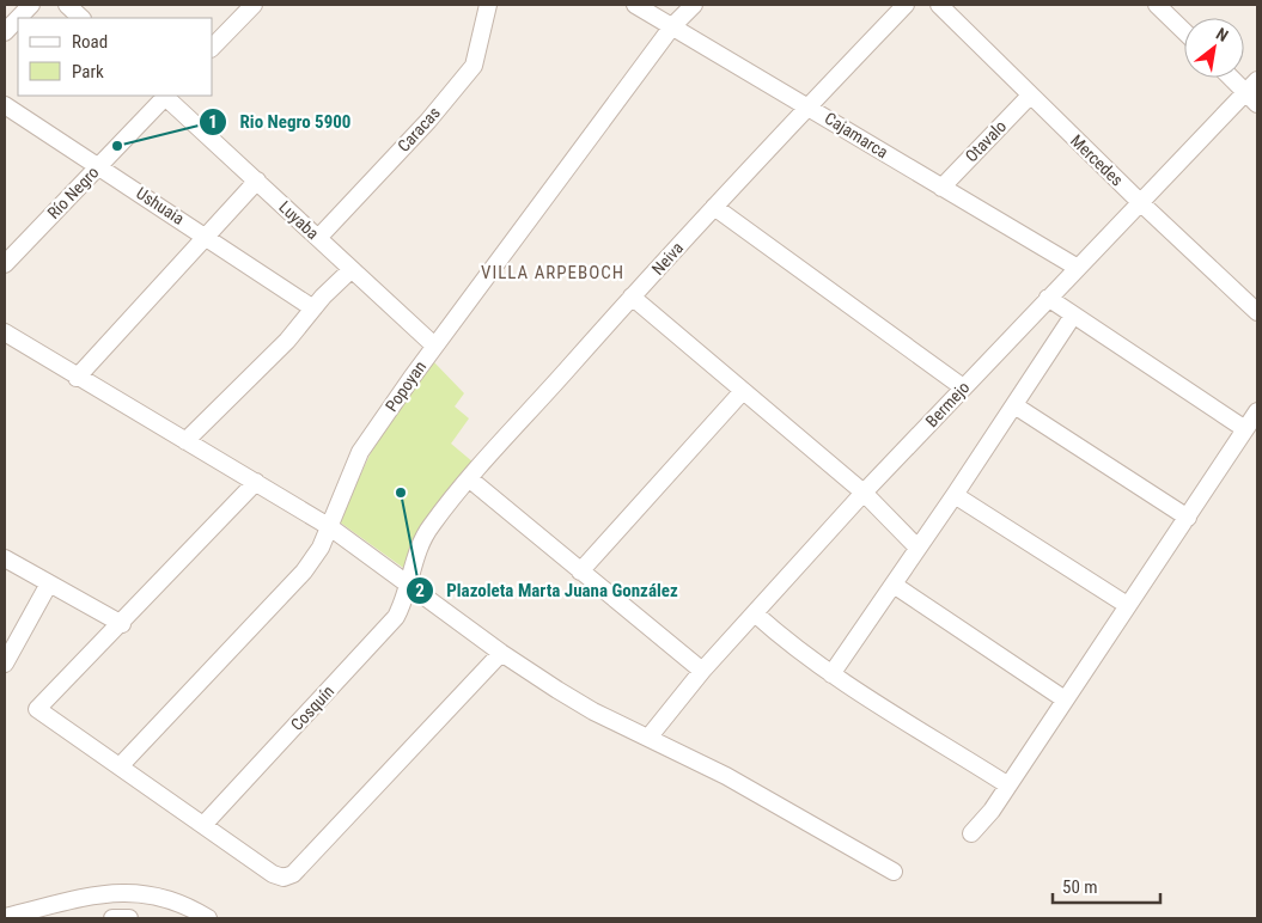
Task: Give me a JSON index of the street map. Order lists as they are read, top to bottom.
{
  "streets": {
    "street": [
      "Caracas",
      "Cajamarca",
      "Otavalo",
      "Mercedes",
      "Río Negro",
      "Ushuaia",
      "Luyaba",
      "Neiva",
      "Popoyan",
      "Bermejo",
      "Cosquín"
    ]
  },
  "crossings": [
    ["Caracas", "Luyaba"],
    ["Cajamarca", "Otavalo"],
    ["Cajamarca", "Neiva"],
    ["Cajamarca", "Popoyan"],
    ["Cajamarca", "Bermejo"],
    ["Otavalo", "Mercedes"],
    ["Mercedes", "Bermejo"],
    ["Río Negro", "Ushuaia"],
    ["Luyaba", "Popoyan"],
    ["Neiva", "Cosquín"]
  ],
  "districts": ["VILLA ARPEBOCH"],
  "places": ["Rio Negro 5900", "Plazoleta Marta Juana González"],
  "legend": ["Road", "Park"],
  "scale_bar": "50 m",
  "north": "top right"
}
